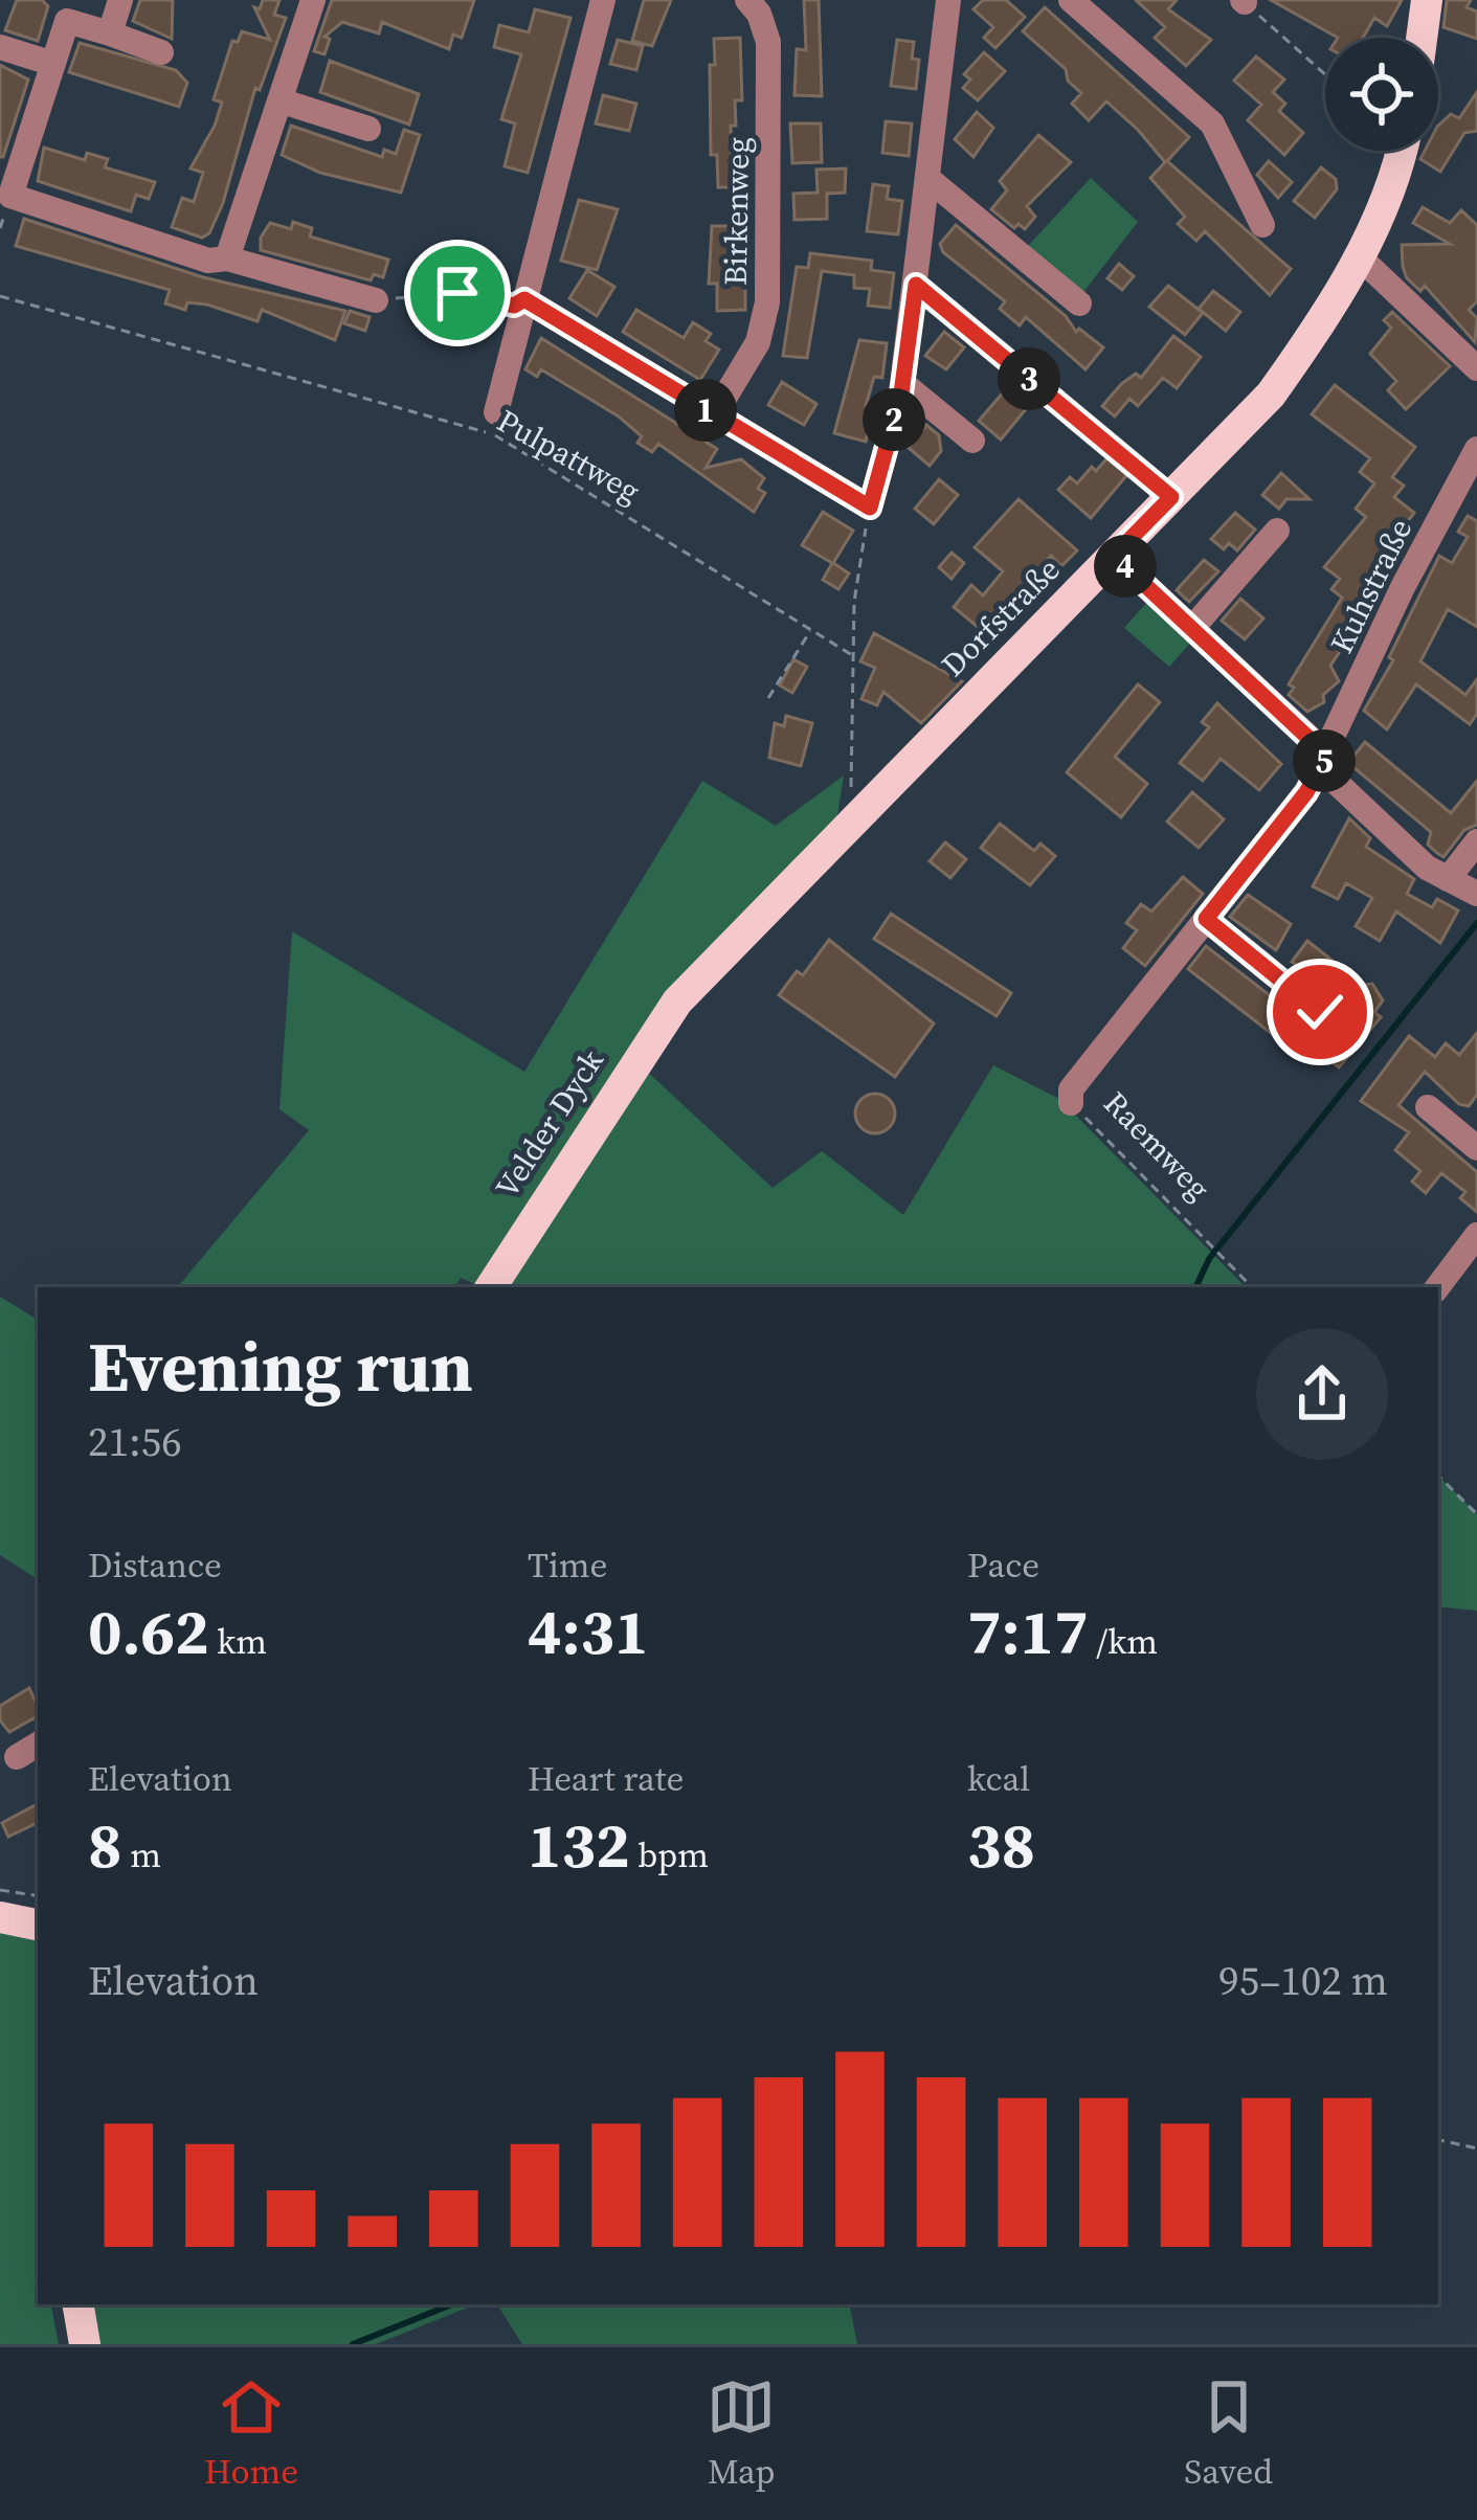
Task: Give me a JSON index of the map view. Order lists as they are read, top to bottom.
{
  "streets": {
    "main road": ["Dorfstraße", "Velder Dyck"],
    "street": ["Birkenweg", "Kuhstraße", "Raemweg"],
    "path": ["Pulpattweg"]
  },
  "crossings": [
    ["Kuhstraße", "Raemweg"],
    ["Dorfstraße", "Velder Dyck"]
  ],
  "page": {
    "pins": [
      "3",
      "1",
      "2",
      "4",
      "5"
    ],
    "heading": ["Evening run", "21:56"],
    "stats": [
      ["Distance", "0.62 km"],
      ["Time", "4:31"],
      ["Pace", "7:17 /km"],
      ["Elevation", "8 m"],
      ["Heart rate", "132 bpm"],
      ["kcal", "38"]
    ],
    "chart": ["Elevation", "95–102 m"],
    "tabs": ["Home", "Map", "Saved"]
  }
}
